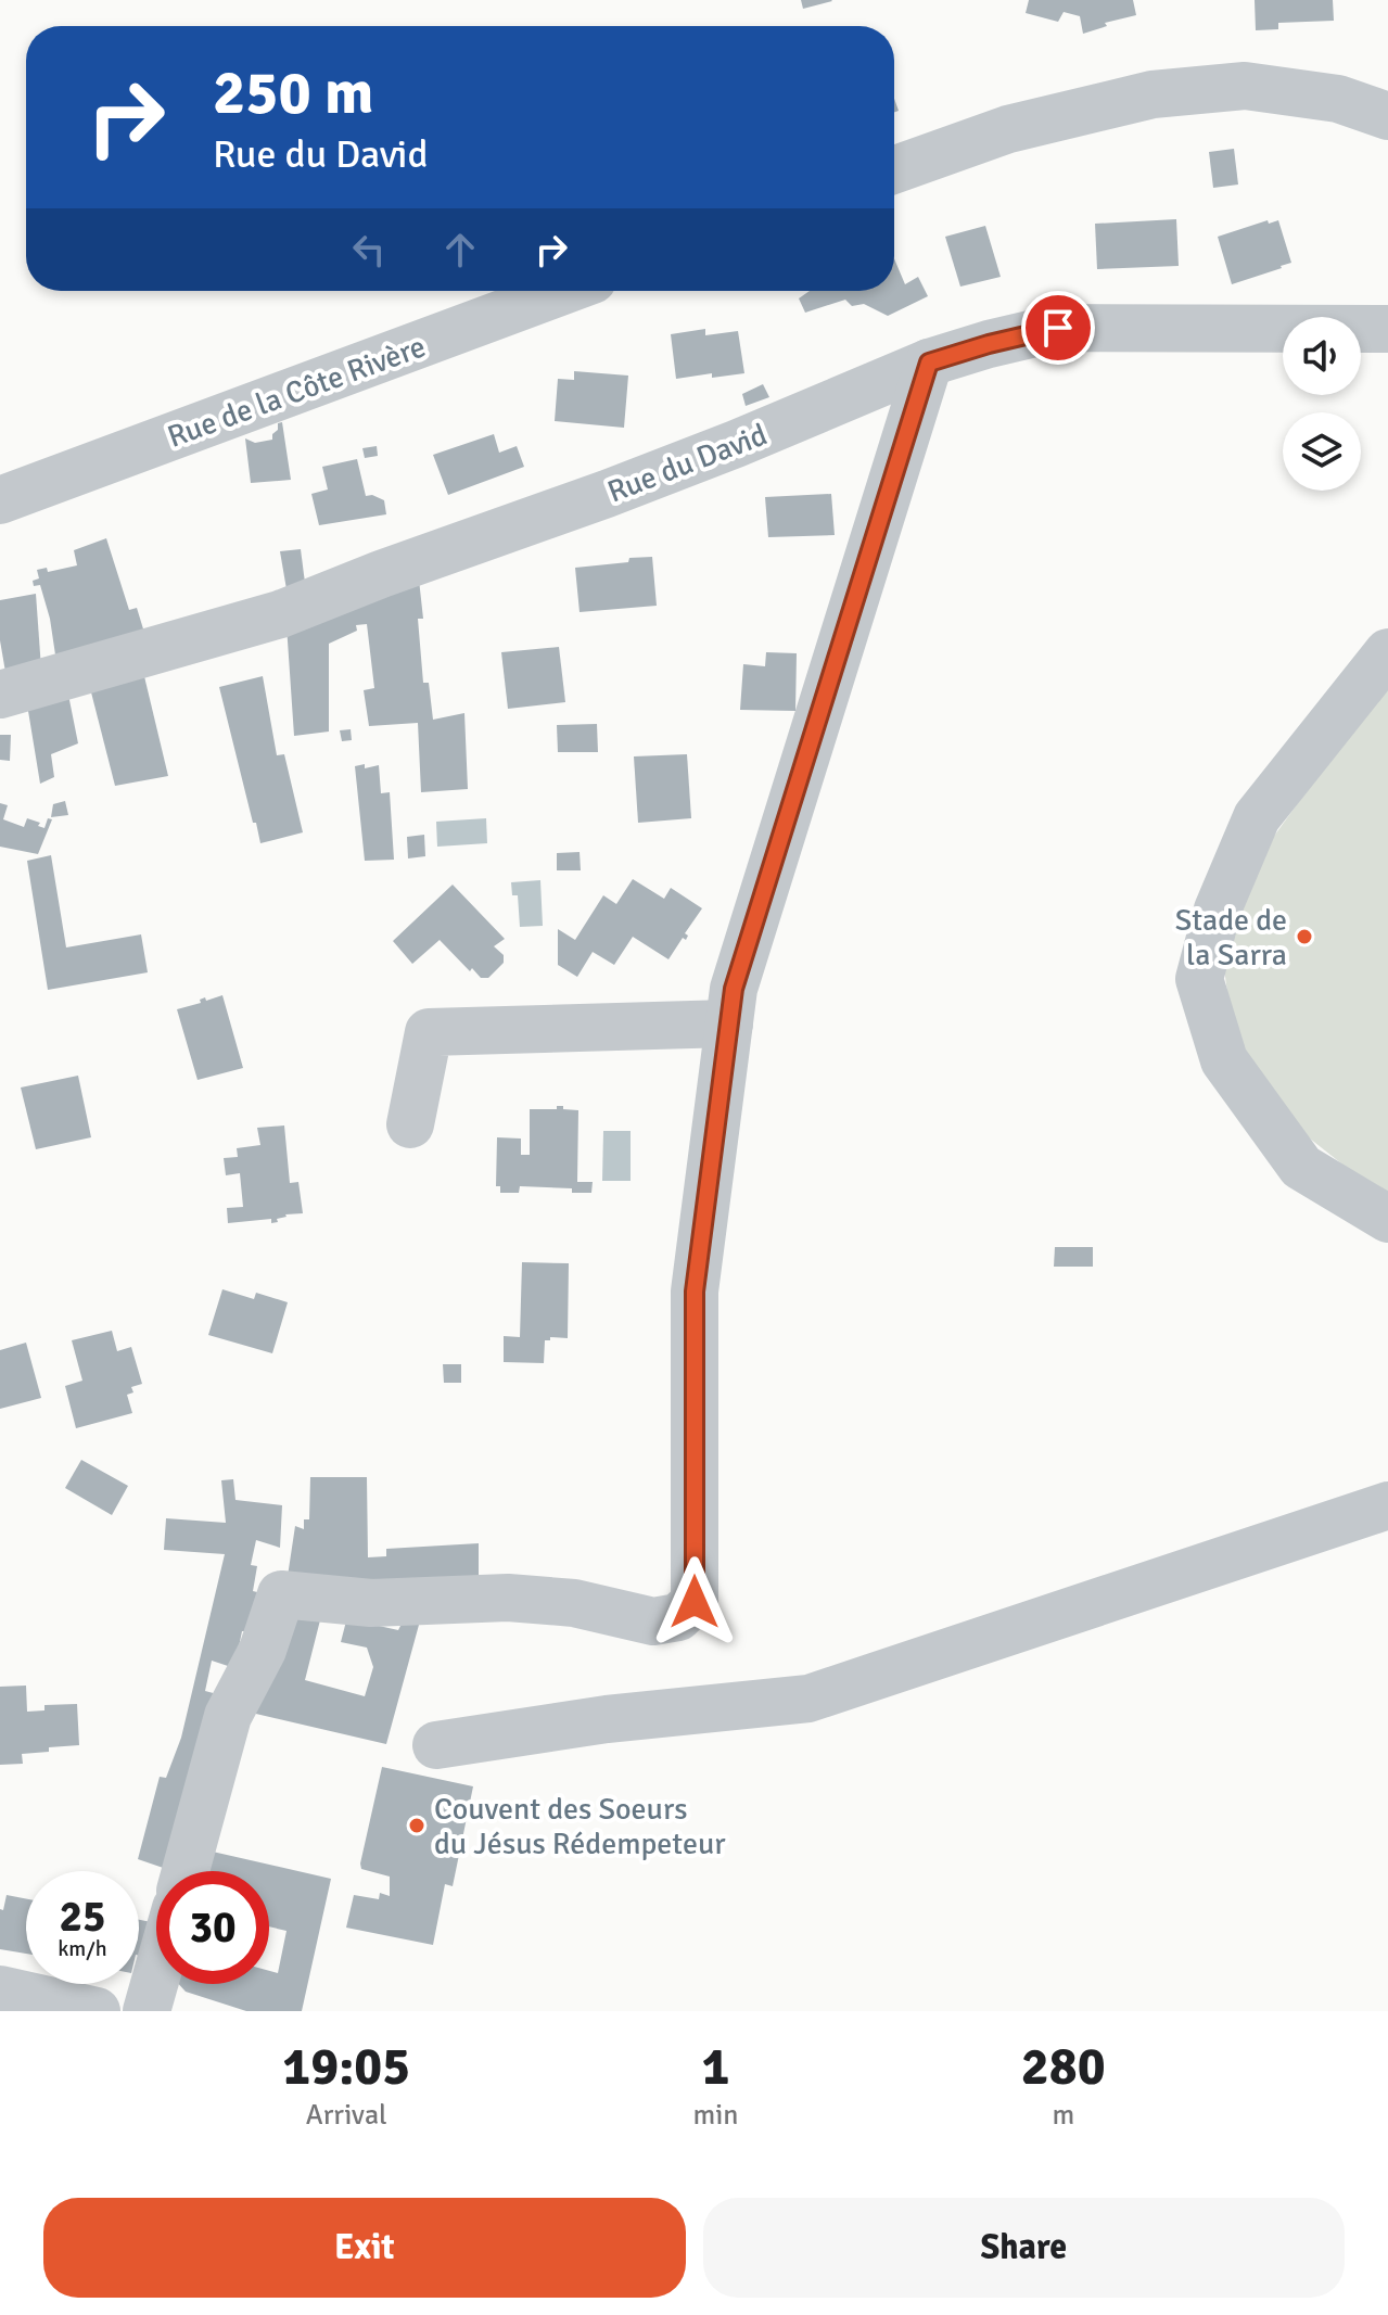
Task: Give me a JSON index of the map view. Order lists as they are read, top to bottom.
{
  "streets": {
    "street": ["Rue de la Côte Rivère", "Rue du David"]
  },
  "places": ["Stade de la Sarra", "Couvent des Soeurs du Jésus Rédempeteur"],
  "page": {
    "turn": ["250 m", "Rue du David"],
    "speed": "25 km/h",
    "limit": "30",
    "eta": [
      "19:05",
      "Arrival",
      "1",
      "min",
      "280",
      "m"
    ],
    "buttons": ["Exit", "Share"]
  }
}
